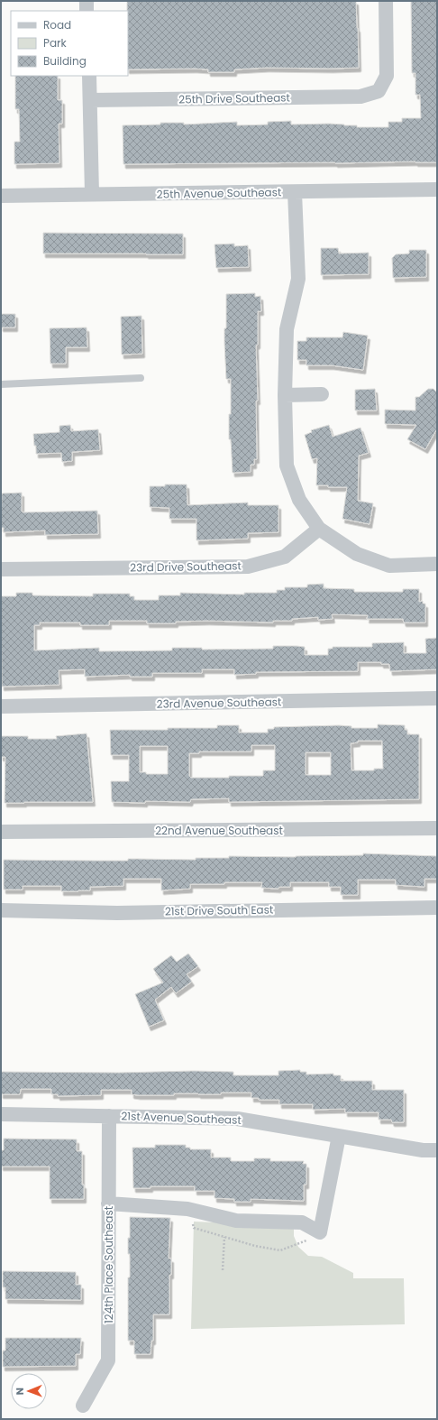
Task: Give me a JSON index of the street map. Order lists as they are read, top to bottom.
{
  "streets": {
    "street": [
      "25th Drive Southeast",
      "25th Avenue Southeast",
      "23rd Drive Southeast",
      "23rd Avenue Southeast",
      "22nd Avenue Southeast",
      "21st Drive South East",
      "21st Avenue Southeast",
      "124th Place Southeast"
    ]
  },
  "crossings": [
    ["21st Avenue Southeast", "124th Place Southeast"]
  ],
  "legend": ["Road", "Park", "Building"],
  "north": "left"
}
